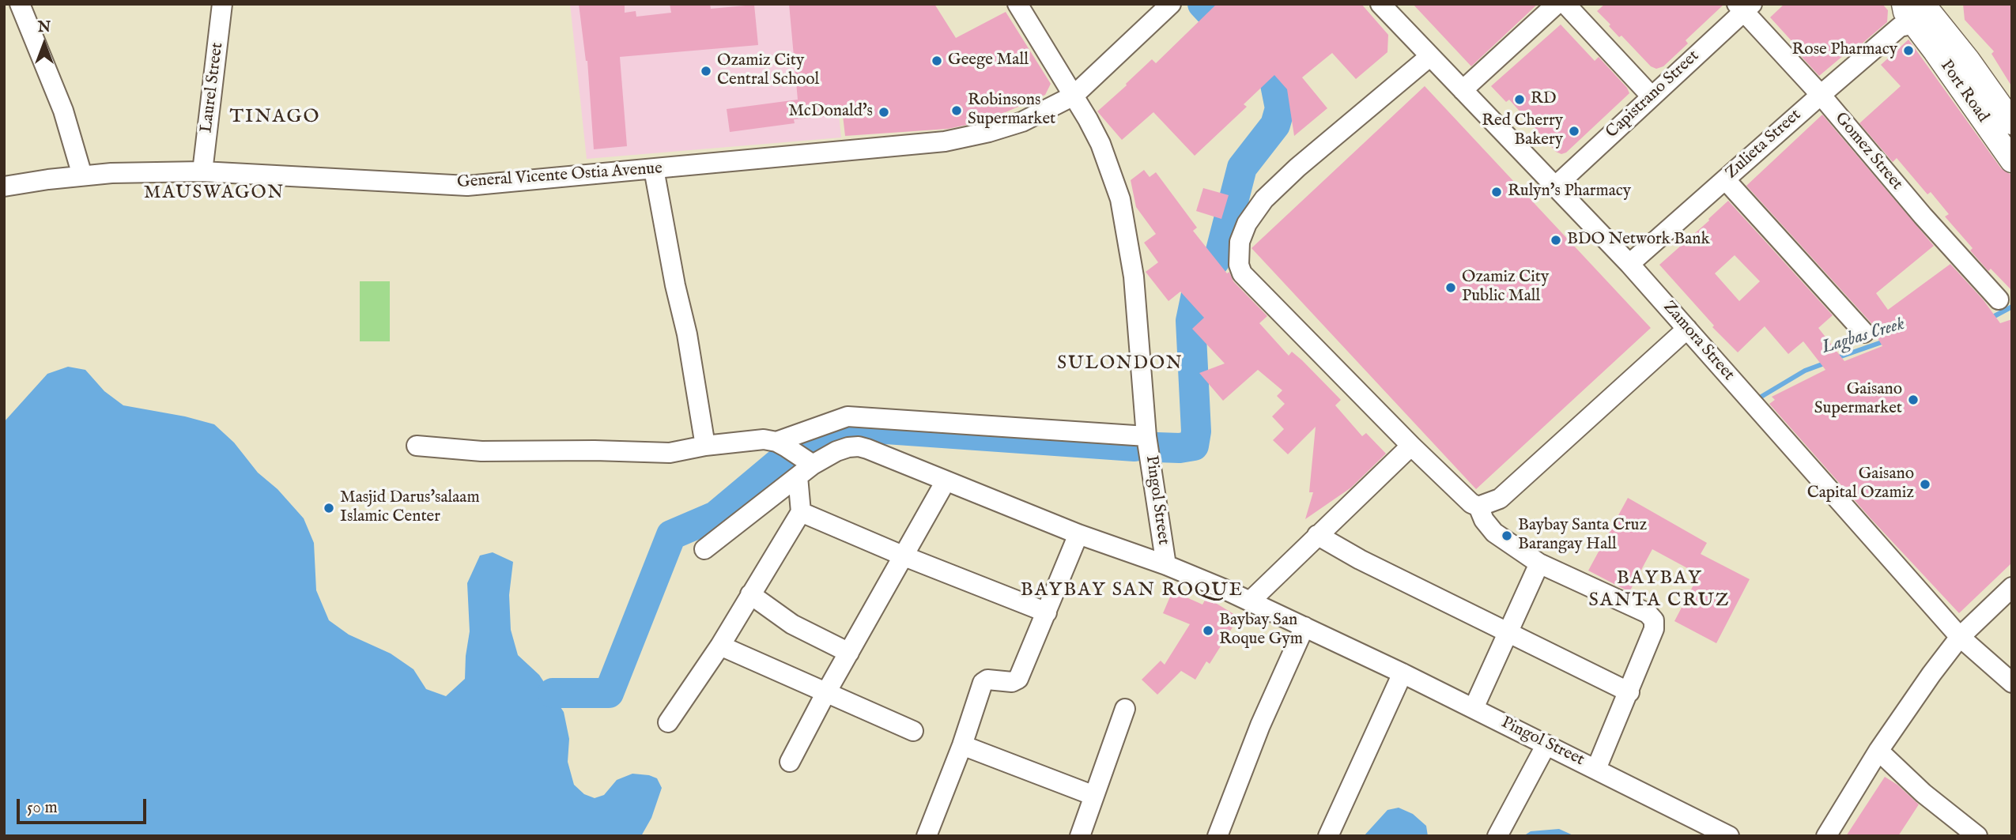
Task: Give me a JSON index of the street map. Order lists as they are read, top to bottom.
{
  "streets": {
    "main road": ["Port Road"],
    "street": [
      "Laurel Street",
      "Capistrano Street",
      "Zulieta Street",
      "Gomez Street",
      "General Vicente Ostia Avenue",
      "Zamora Street",
      "Pingol Street"
    ]
  },
  "crossings": [
    ["Laurel Street", "General Vicente Ostia Avenue"],
    ["Port Road", "Zulieta Street"],
    ["Capistrano Street", "Gomez Street"],
    ["Capistrano Street", "Zamora Street"],
    ["Zulieta Street", "Gomez Street"],
    ["Zulieta Street", "Zamora Street"],
    ["General Vicente Ostia Avenue", "Pingol Street"]
  ],
  "districts": [
    "TINAGO",
    "MAUSWAGON",
    "SULONDON",
    "BAYBAY SANTA CRUZ",
    "BAYBAY SAN ROQUE"
  ],
  "water": ["Lagbas Creek"],
  "places": [
    "Rose Pharmacy",
    "Geege Mall",
    "Ozamiz City Central School",
    "RD",
    "Robinsons Supermarket",
    "McDonald's",
    "Red Cherry Bakery",
    "Rulyn's Pharmacy",
    "BDO Network Bank",
    "Ozamiz City Public Mall",
    "Gaisano Supermarket",
    "Gaisano Capital Ozamiz",
    "Masjid Darus'salaam Islamic Center",
    "Baybay Santa Cruz Barangay Hall",
    "Baybay San Roque Gym"
  ],
  "scale_bar": "50 m",
  "north": "top"
}
